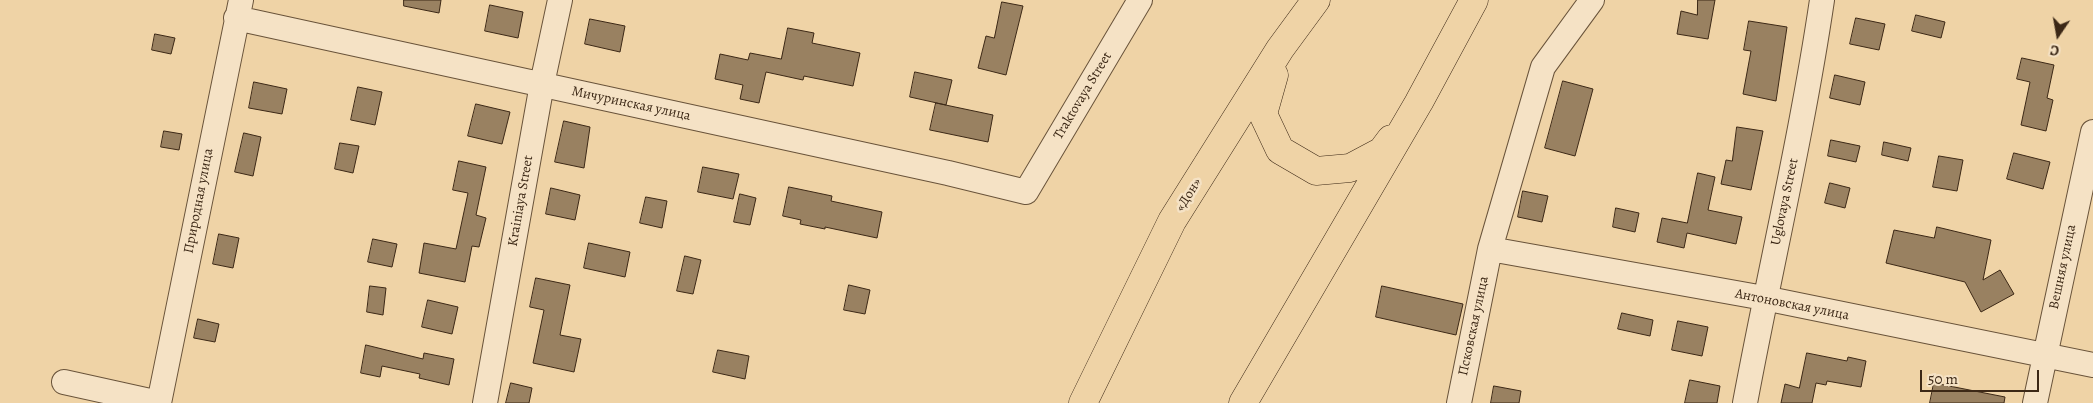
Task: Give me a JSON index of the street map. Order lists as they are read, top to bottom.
{
  "streets": {
    "highway": ["«Дон»"],
    "street": [
      "Traktovaya Street",
      "Мичуринская улица",
      "Природная улица",
      "Krainiaya Street",
      "Uglovaya Street",
      "Вешняя улица",
      "Антоновская улица",
      "Псковская улица"
    ]
  },
  "crossings": [
    ["Traktovaya Street", "Мичуринская улица"],
    ["Мичуринская улица", "Природная улица"],
    ["Мичуринская улица", "Krainiaya Street"],
    ["Uglovaya Street", "Антоновская улица"],
    ["Вешняя улица", "Антоновская улица"],
    ["Антоновская улица", "Псковская улица"]
  ],
  "scale_bar": "50 m",
  "north": "bottom"
}
